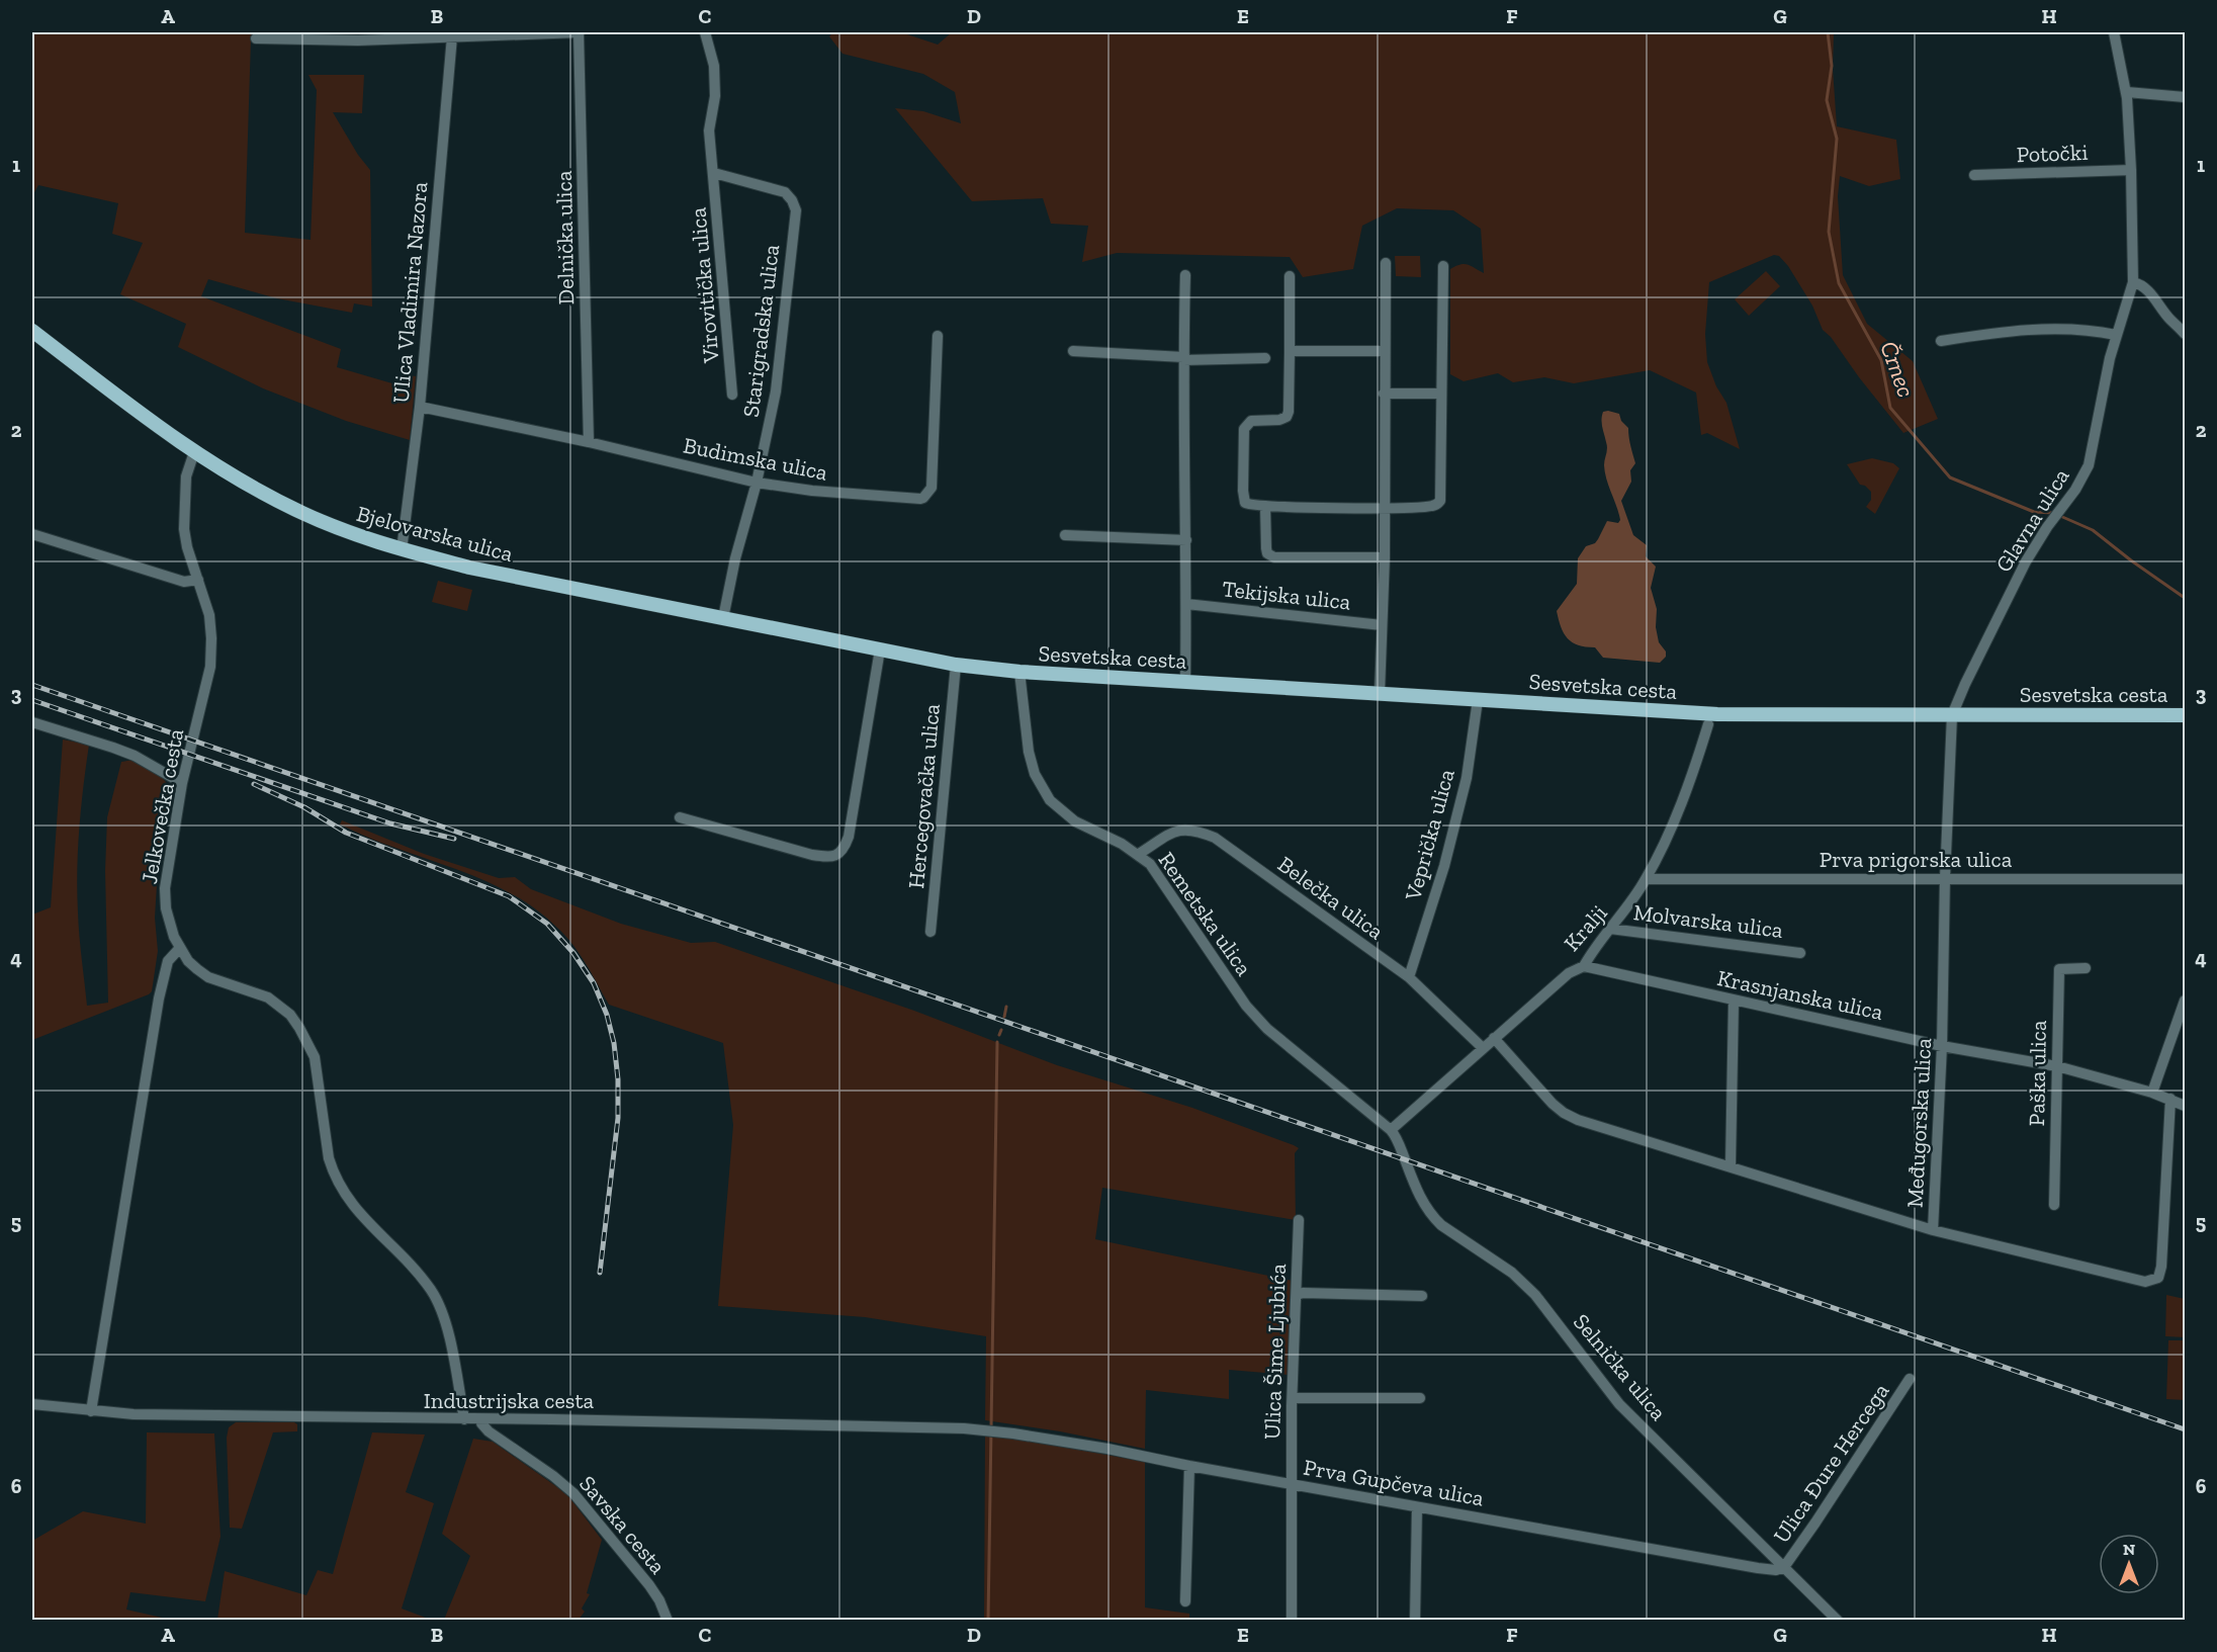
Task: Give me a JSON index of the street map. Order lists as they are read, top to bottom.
{
  "streets": {
    "main road": ["Bjelovarska ulica", "Sesvetska cesta"],
    "street": [
      "Potočki",
      "Delnička ulica",
      "Virovitička ulica",
      "Ulica Vladimira Nazora",
      "Starigradska ulica",
      "Budimska ulica",
      "Glavna ulica",
      "Tekijska ulica",
      "Hercegovačka ulica",
      "Jelkovečka cesta",
      "Veprička ulica",
      "Prva prigorska ulica",
      "Belečka ulica",
      "Remetska ulica",
      "Molvarska ulica",
      "Kralji",
      "Krasnjanska ulica",
      "Paška ulica",
      "Međugorska ulica",
      "Ulica Šime Ljubića",
      "Selnička ulica",
      "Industrijska cesta",
      "Ulica Đure Hercega",
      "Prva Gupčeva ulica",
      "Savska cesta"
    ]
  },
  "crossings": [
    ["Potočki", "Glavna ulica"],
    ["Delnička ulica", "Budimska ulica"],
    ["Virovitička ulica", "Starigradska ulica"],
    ["Ulica Vladimira Nazora", "Budimska ulica"],
    ["Ulica Vladimira Nazora", "Bjelovarska ulica"],
    ["Starigradska ulica", "Budimska ulica"],
    ["Starigradska ulica", "Bjelovarska ulica"],
    ["Glavna ulica", "Sesvetska cesta"],
    ["Glavna ulica", "Međugorska ulica"],
    ["Bjelovarska ulica", "Sesvetska cesta"],
    ["Bjelovarska ulica", "Hercegovačka ulica"],
    ["Bjelovarska ulica", "Jelkovečka cesta"],
    ["Bjelovarska ulica", "Remetska ulica"],
    ["Sesvetska cesta", "Veprička ulica"],
    ["Sesvetska cesta", "Remetska ulica"],
    ["Sesvetska cesta", "Međugorska ulica"],
    ["Jelkovečka cesta", "Industrijska cesta"],
    ["Veprička ulica", "Belečka ulica"],
    ["Prva prigorska ulica", "Kralji"],
    ["Prva prigorska ulica", "Međugorska ulica"],
    ["Belečka ulica", "Remetska ulica"],
    ["Belečka ulica", "Kralji"],
    ["Remetska ulica", "Kralji"],
    ["Remetska ulica", "Selnička ulica"],
    ["Molvarska ulica", "Kralji"],
    ["Kralji", "Krasnjanska ulica"],
    ["Kralji", "Selnička ulica"],
    ["Krasnjanska ulica", "Paška ulica"],
    ["Krasnjanska ulica", "Međugorska ulica"],
    ["Ulica Šime Ljubića", "Prva Gupčeva ulica"],
    ["Selnička ulica", "Ulica Đure Hercega"],
    ["Selnička ulica", "Prva Gupčeva ulica"],
    ["Industrijska cesta", "Prva Gupčeva ulica"],
    ["Industrijska cesta", "Savska cesta"],
    ["Ulica Đure Hercega", "Prva Gupčeva ulica"]
  ],
  "water": ["Črnec"],
  "north": "top",
  "grid": {
    "columns": [
      "A",
      "B",
      "C",
      "D",
      "E",
      "F",
      "G",
      "H"
    ],
    "rows": [
      "1",
      "2",
      "3",
      "4",
      "5",
      "6"
    ]
  }
}
